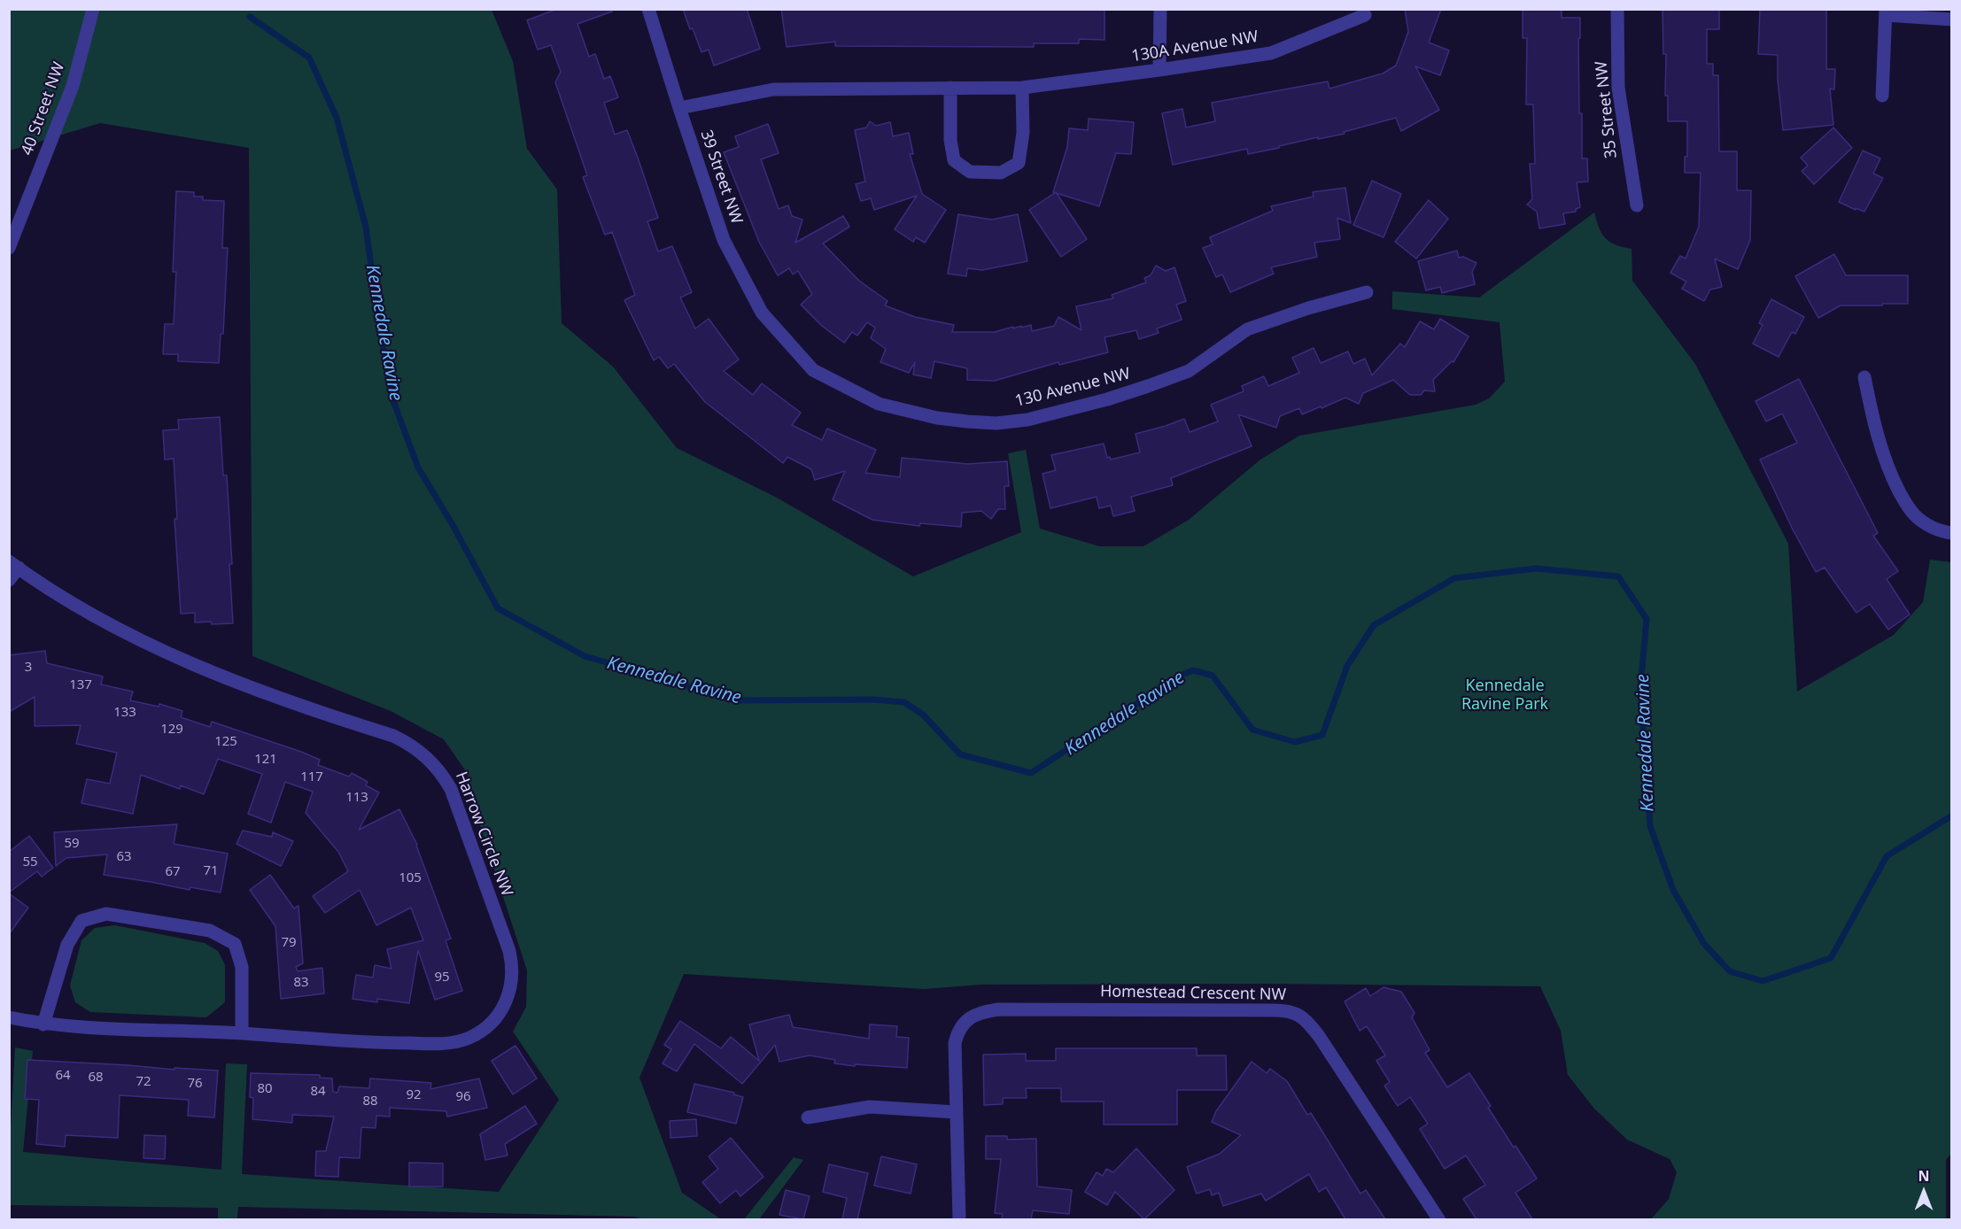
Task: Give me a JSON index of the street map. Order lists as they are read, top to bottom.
{
  "streets": {
    "street": [
      "130A Avenue NW",
      "40 Street NW",
      "35 Street NW",
      "39 Street NW",
      "130 Avenue NW",
      "Harrow Circle NW",
      "Homestead Crescent NW"
    ]
  },
  "crossings": [
    ["130A Avenue NW", "39 Street NW"],
    ["39 Street NW", "130 Avenue NW"]
  ],
  "water": ["Kennedale Ravine"],
  "parks": ["Kennedale Ravine Park"],
  "house_numbers": [
    "3",
    "137",
    "133",
    "129",
    "125",
    "121",
    "117",
    "113",
    "59",
    "63",
    "55",
    "71",
    "67",
    "105",
    "79",
    "95",
    "83",
    "64",
    "68",
    "72",
    "76",
    "80",
    "84",
    "92",
    "96",
    "88"
  ],
  "north": "top"
}
